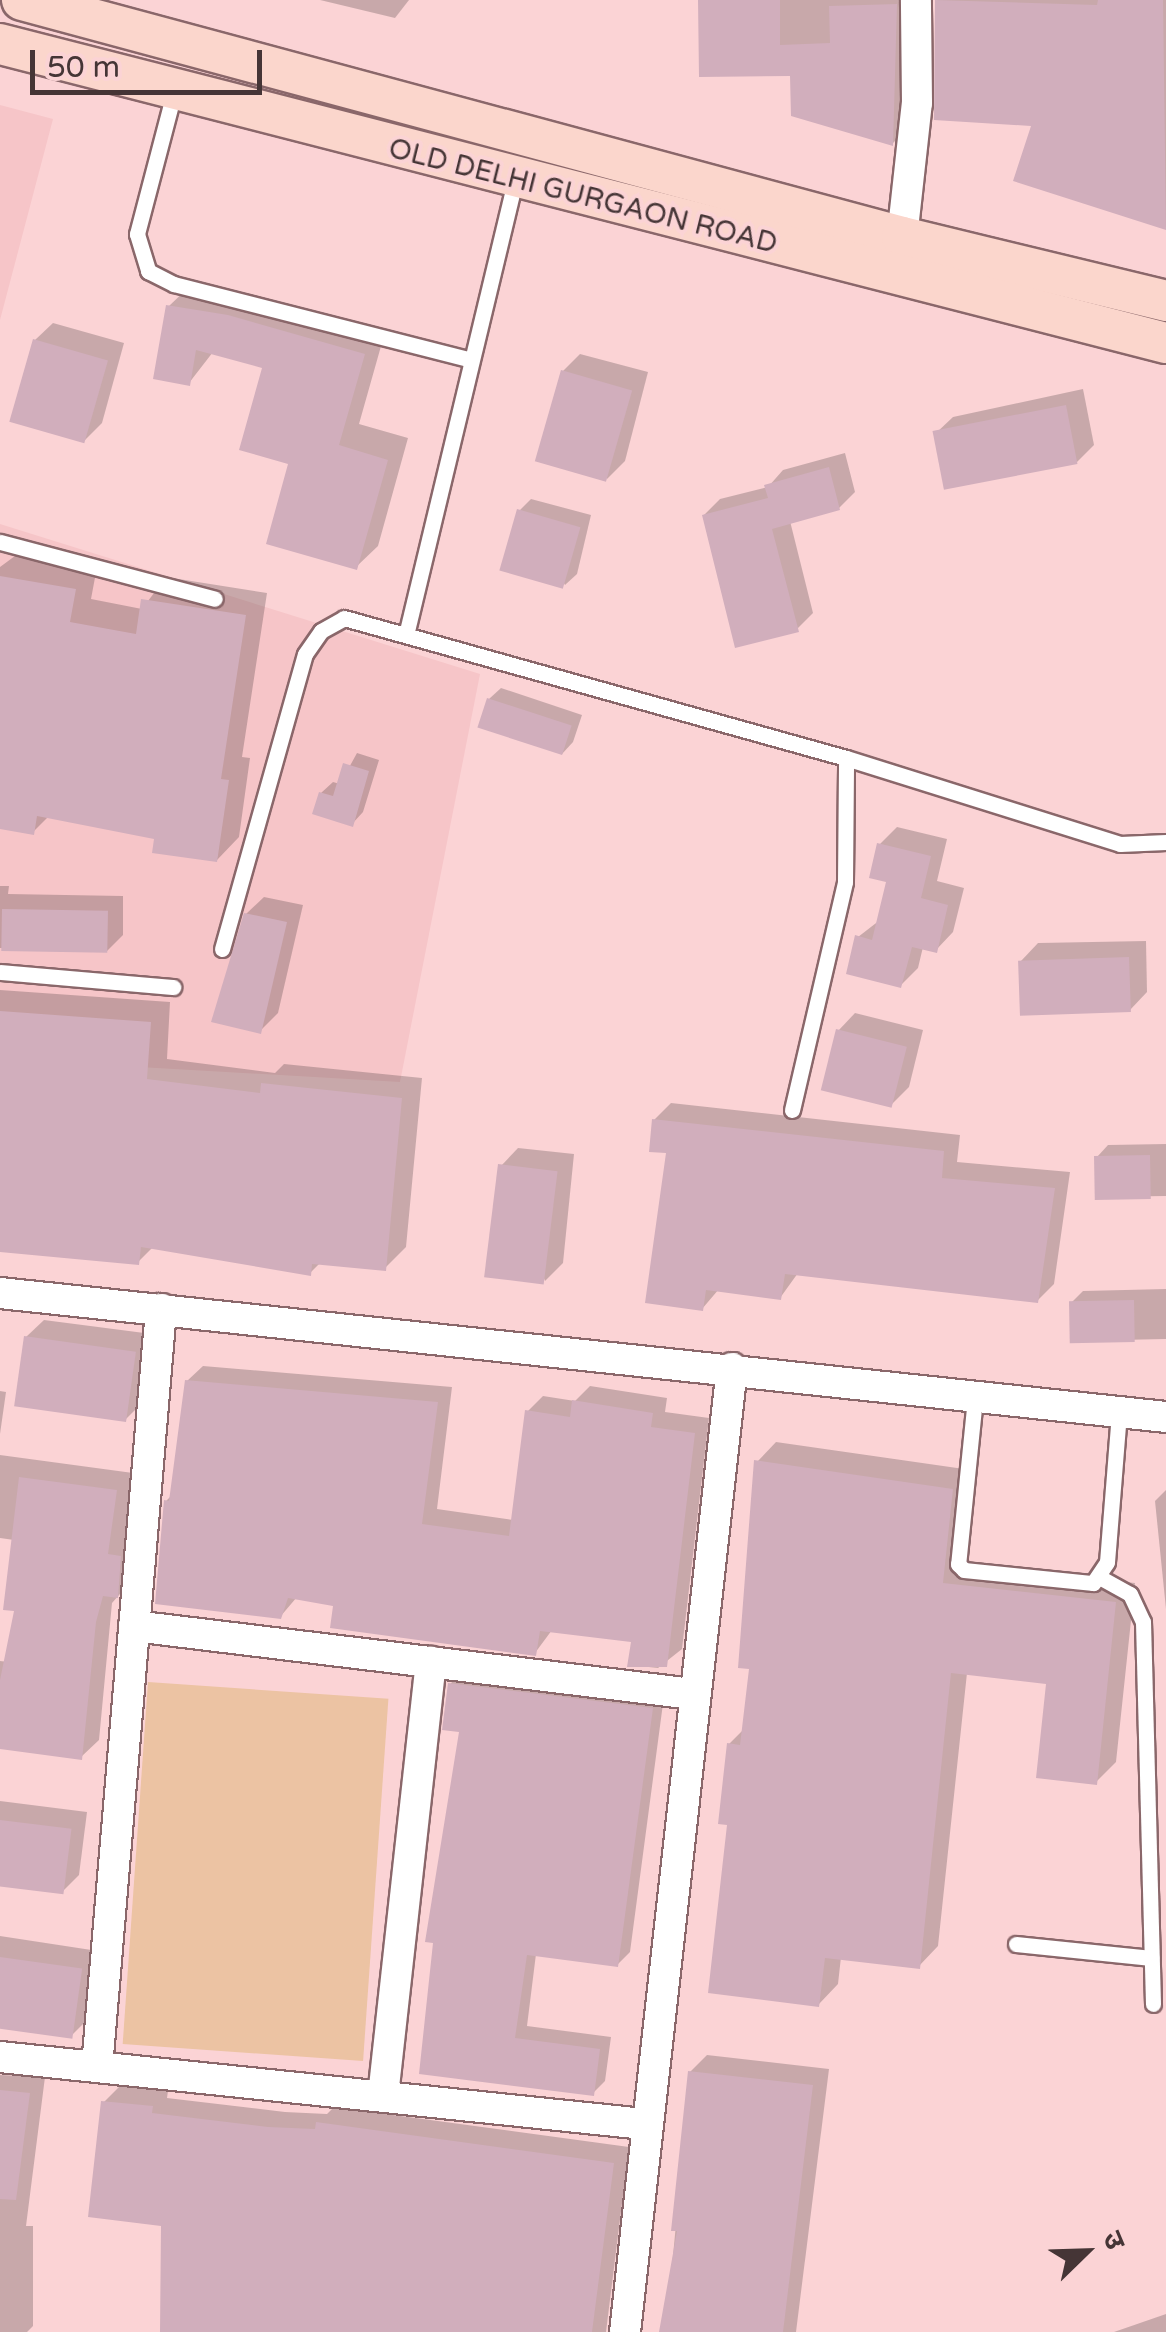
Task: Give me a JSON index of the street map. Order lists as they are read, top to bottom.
{
  "streets": {
    "main road": ["OLD DELHI GURGAON ROAD"]
  },
  "scale_bar": "50 m",
  "north": "top right"
}
